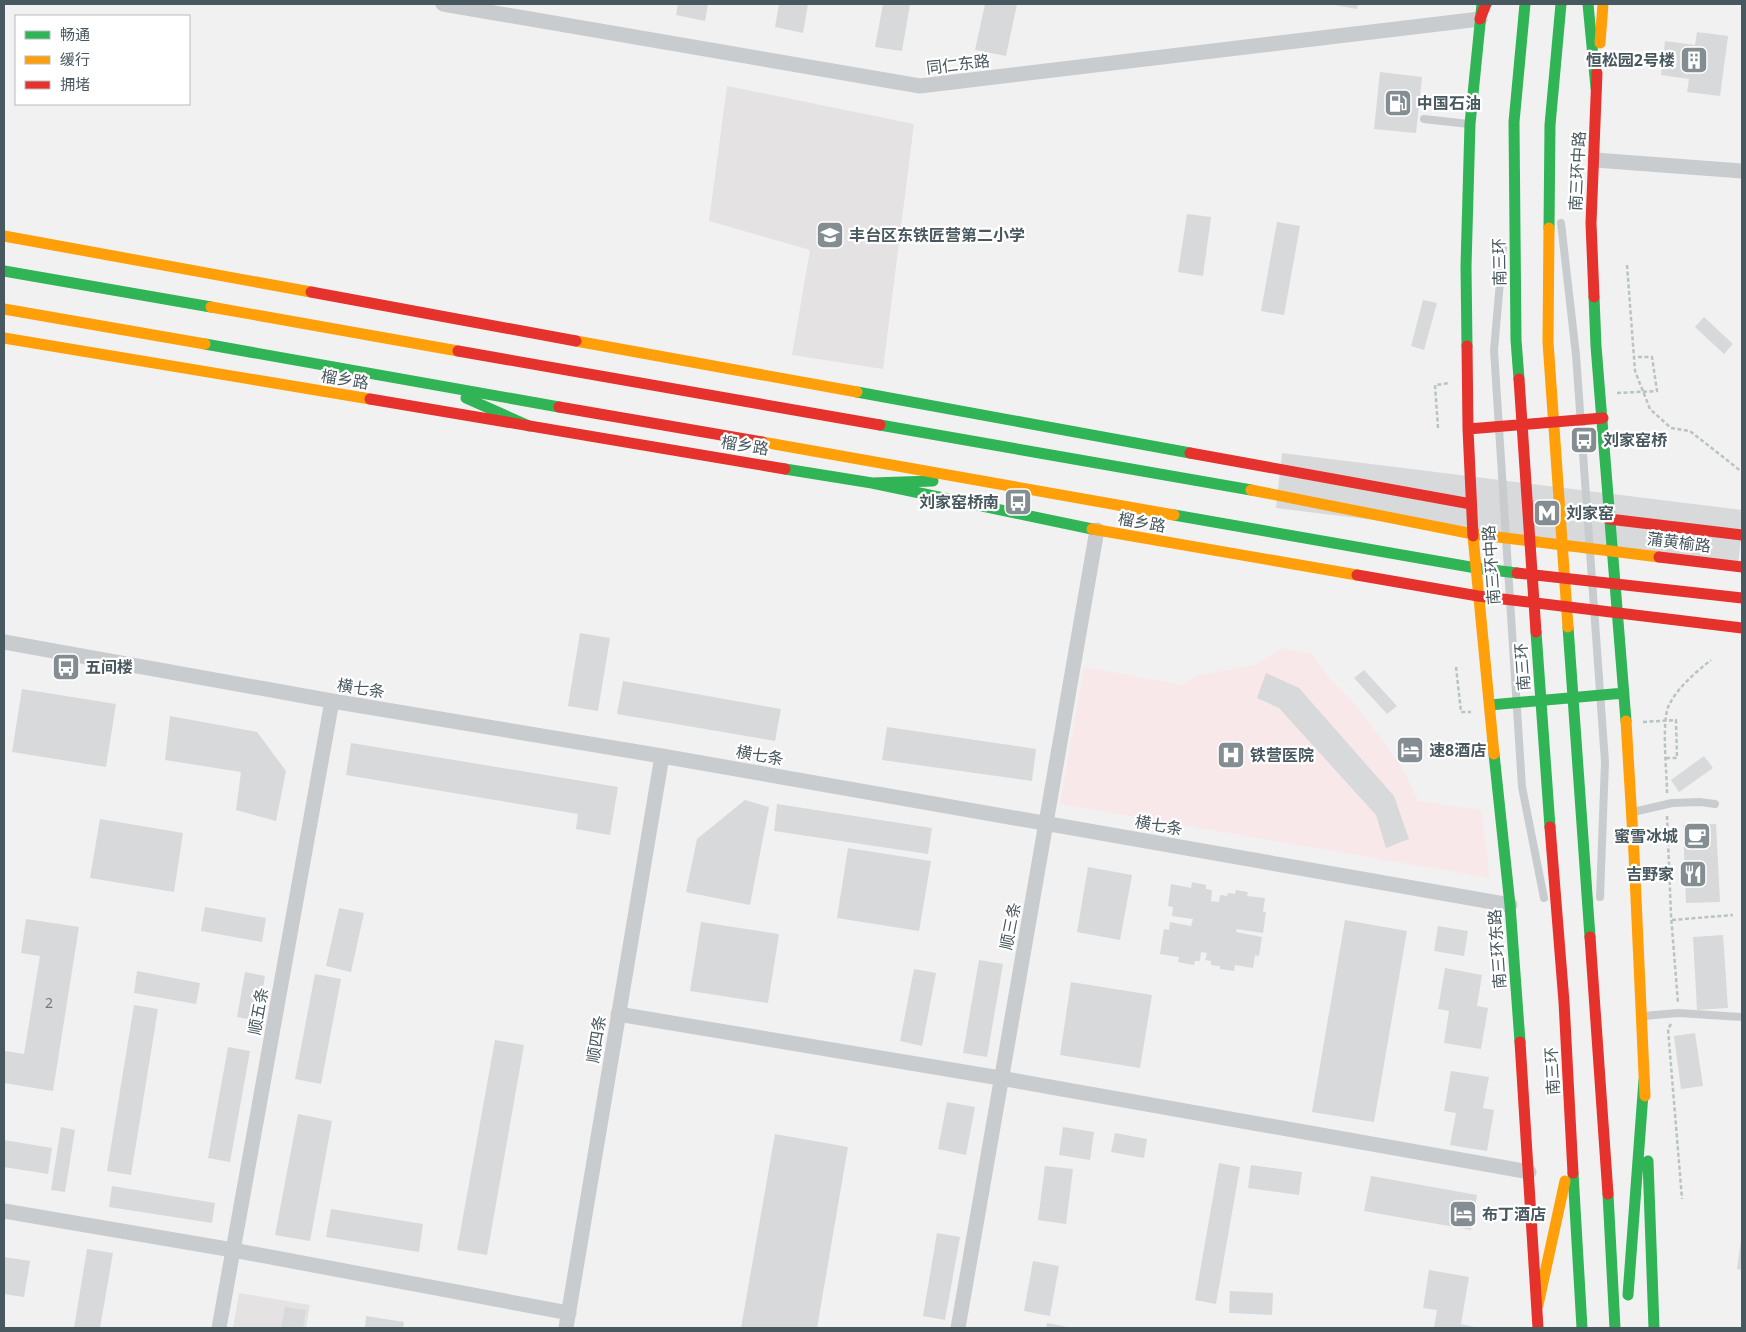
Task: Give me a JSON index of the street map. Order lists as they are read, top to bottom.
{
  "streets": {
    "main road": [
      "南三环中路",
      "南三环",
      "榴乡路",
      "蒲黄榆路",
      "南三环东路"
    ],
    "street": [
      "同仁东路",
      "横七条",
      "顺三条",
      "顺五条",
      "顺四条"
    ]
  },
  "crossings": [
    ["同仁东路", "南三环中路"],
    ["南三环中路", "榴乡路"],
    ["南三环中路", "蒲黄榆路"],
    ["南三环中路", "南三环东路"],
    ["榴乡路", "顺三条"],
    ["榴乡路", "南三环东路"],
    ["横七条", "顺三条"],
    ["横七条", "南三环东路"],
    ["横七条", "顺五条"],
    ["横七条", "顺四条"]
  ],
  "places": {
    "building": ["恒松园2号楼"],
    "fuel station": ["中国石油"],
    "school or university": ["丰台区东铁匠营第二小学"],
    "bus stop": ["刘家窑桥", "刘家窑桥南", "五间楼"],
    "metro station": ["刘家窑"],
    "hotel": ["速8酒店", "布丁酒店"],
    "hospital": ["铁营医院"],
    "cafe": ["蜜雪冰城"],
    "restaurant": ["吉野家"]
  },
  "house_numbers": ["2"],
  "legend": ["畅通", "缓行", "拥堵"]
}
